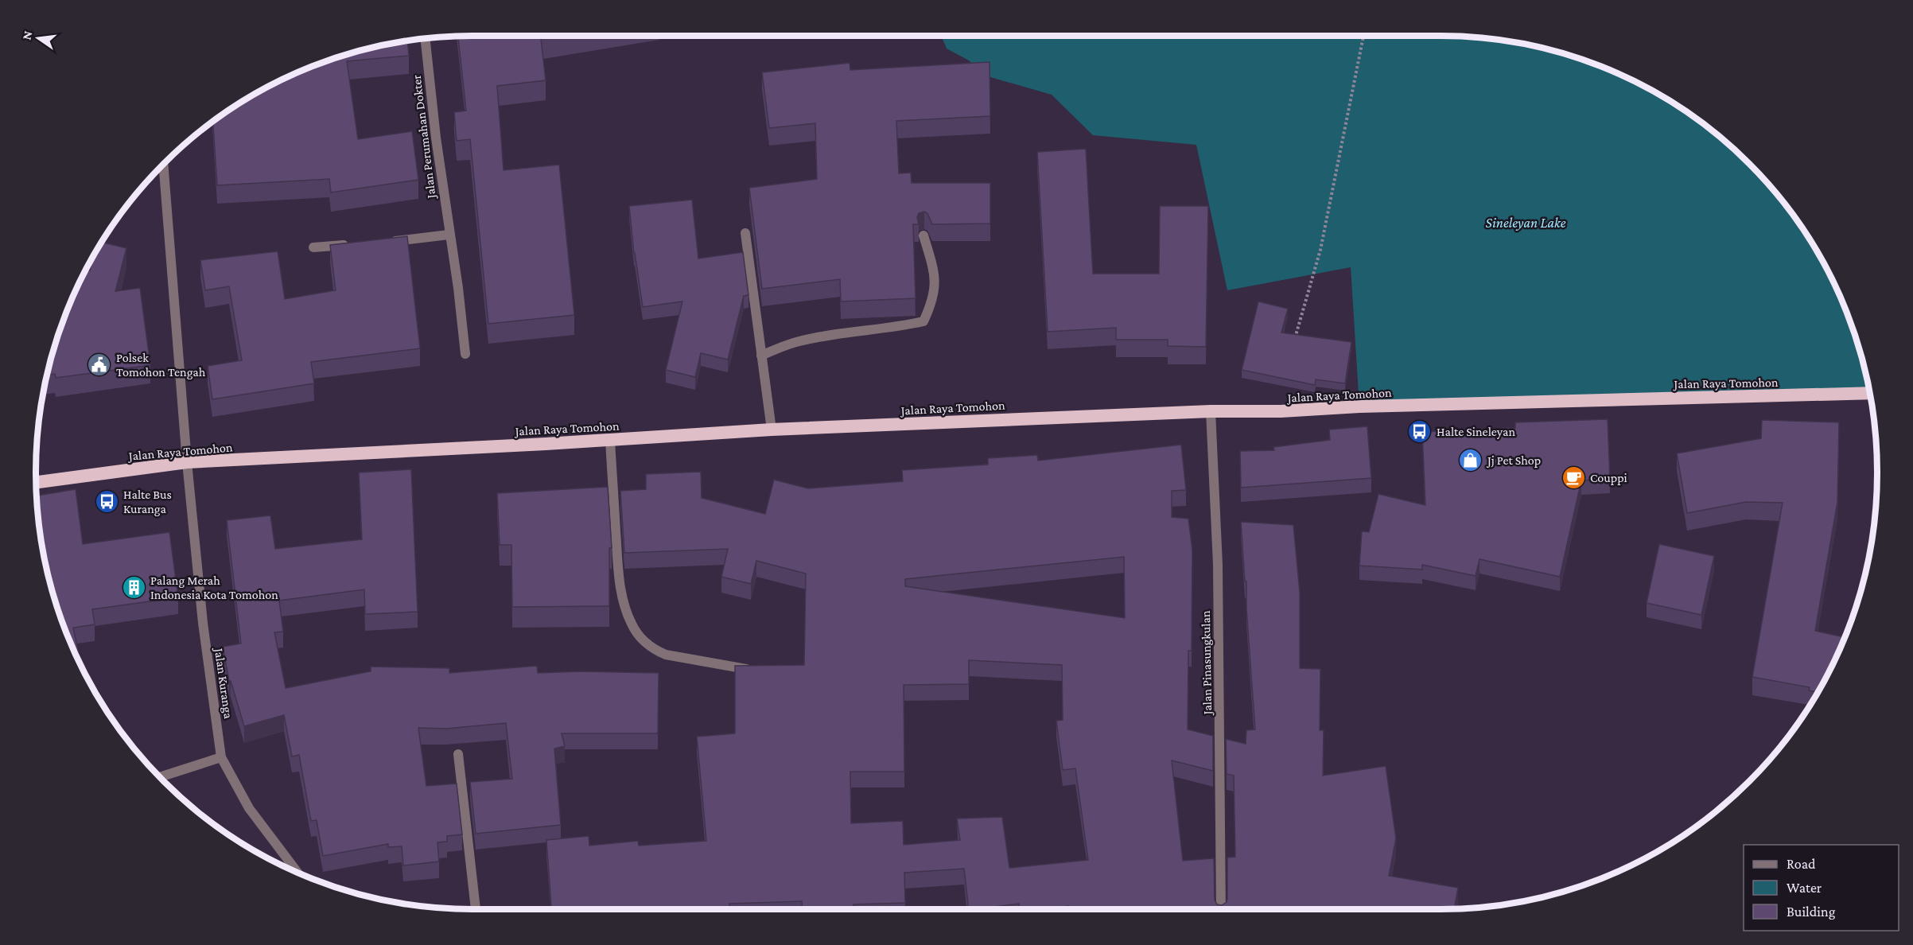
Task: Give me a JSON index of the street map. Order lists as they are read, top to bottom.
{
  "streets": {
    "highway": ["Jalan Raya Tomohon"],
    "street": ["Jalan Perumahan Dokter", "Jalan Pinasungkulan", "Jalan Kuranga"]
  },
  "crossings": [
    ["Jalan Raya Tomohon", "Jalan Pinasungkulan"],
    ["Jalan Raya Tomohon", "Jalan Kuranga"]
  ],
  "water": ["Sineleyan Lake"],
  "places": {
    "public building": ["Polsek Tomohon Tengah"],
    "bus stop": ["Halte Sineleyan", "Halte Bus Kuranga"],
    "shop": ["Jj Pet Shop"],
    "cafe": ["Couppi"],
    "building": ["Palang Merah Indonesia Kota Tomohon"]
  },
  "legend": ["Road", "Water", "Building"],
  "north": "left"
}
